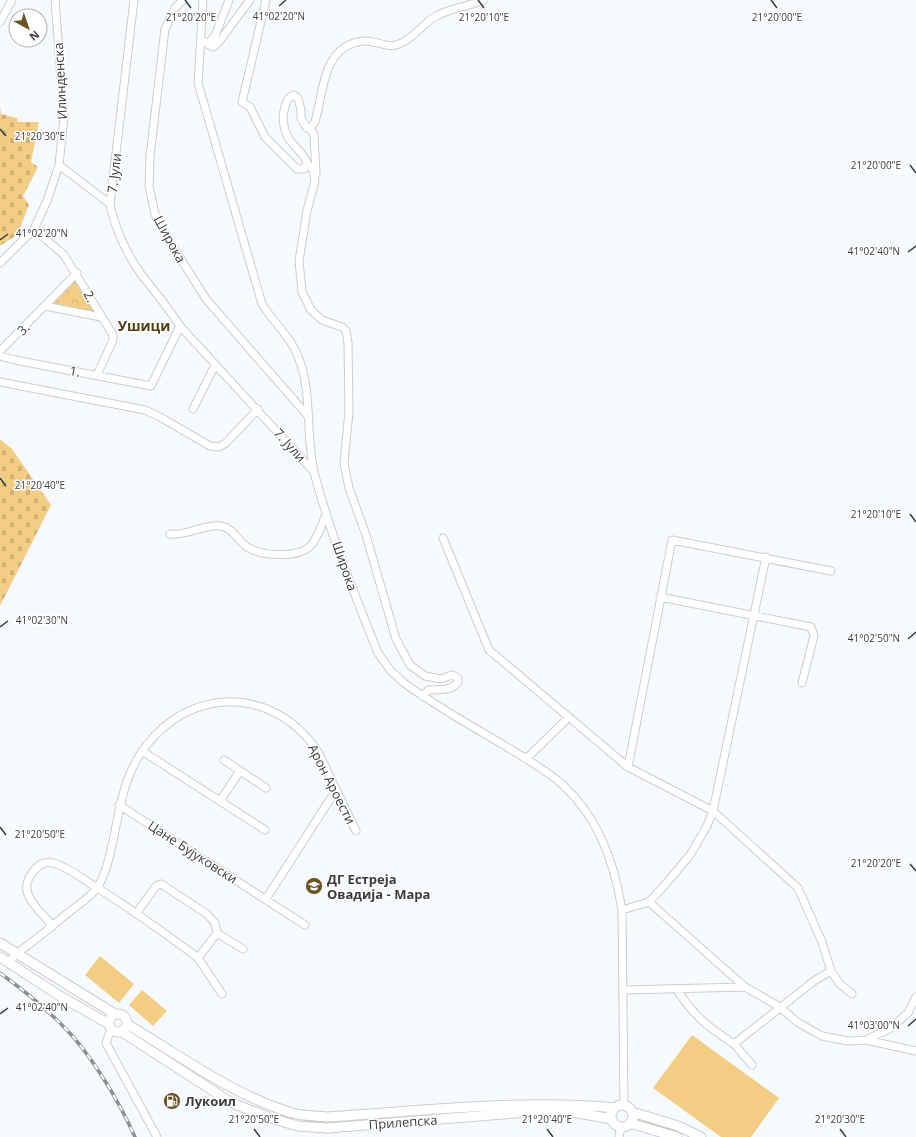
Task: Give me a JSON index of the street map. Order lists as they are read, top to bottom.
{
  "streets": {
    "main road": ["Прилепска"],
    "street": [
      "Илинденска",
      "7. Јули",
      "Широка",
      "2.",
      "3.",
      "1.",
      "Арон Ароести",
      "Цане Бујуковски"
    ]
  },
  "crossings": [
    ["Илинденска", "2."],
    ["7. Јули", "Широка"],
    ["7. Јули", "1."],
    ["Широка", "Прилепска"],
    ["2.", "3."],
    ["2.", "1."],
    ["Арон Ароести", "Цане Бујуковски"]
  ],
  "districts": ["Ушици"],
  "places": {
    "school or university": ["ДГ Естреја Овадија - Мара"],
    "fuel station": ["Лукоил"]
  },
  "north": "bottom right",
  "coordinates": [
    "41°02'20\"N",
    "21°20'10\"E",
    "21°20'20\"E",
    "21°20'00\"E",
    "21°20'30\"E",
    "41°02'40\"N",
    "21°20'40\"E",
    "41°02'30\"N",
    "41°02'50\"N",
    "21°20'50\"E",
    "41°03'00\"N"
  ]
}
